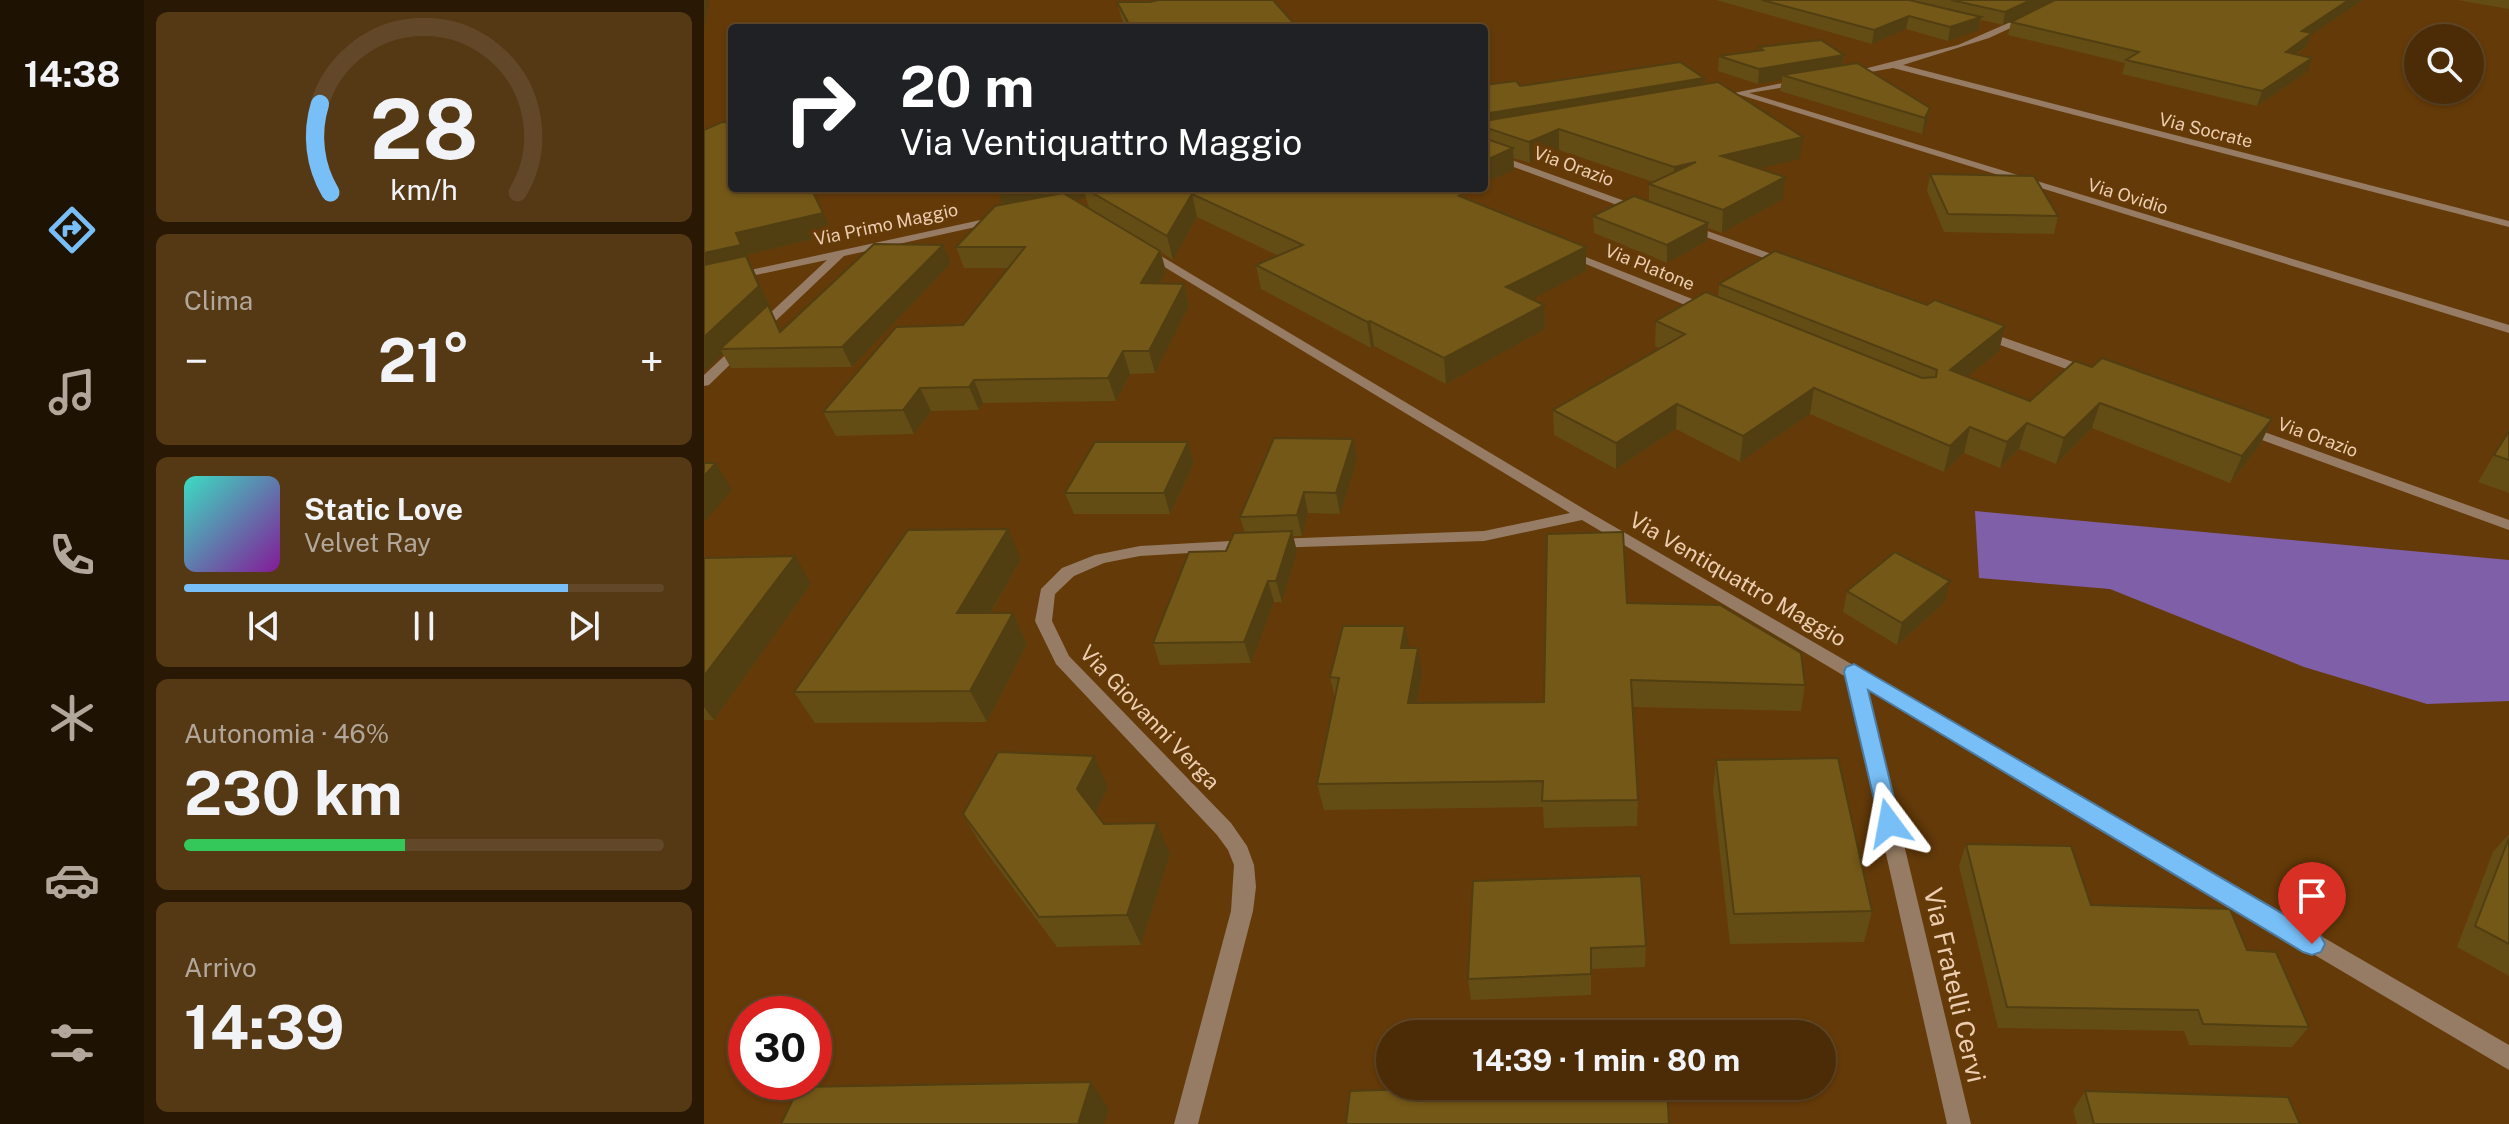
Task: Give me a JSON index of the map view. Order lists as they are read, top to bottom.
{
  "streets": {
    "street": [
      "Via Socrate",
      "Via Orazio",
      "Via Ovidio",
      "Via Primo Maggio",
      "Via Platone",
      "Via Ventiquattro Maggio",
      "Via Giovanni Verga",
      "Via Fratelli Cervi"
    ]
  },
  "crossings": [
    ["Via Ventiquattro Maggio", "Via Giovanni Verga"],
    ["Via Ventiquattro Maggio", "Via Fratelli Cervi"]
  ],
  "page": {
    "tabs": "14:38",
    "turn": ["20 m", "Via Ventiquattro Maggio"],
    "tile": [
      "Clima",
      ["Autonomia · 46%", "230 km"],
      ["Arrivo", "14:39"]
    ],
    "heat": ["−", "21°", "+"],
    "song": ["Static Love", "Velvet Ray"],
    "limit": "30",
    "trip": "14:39 · 1 min · 80 m",
    "gauge": ["28", "km/h"]
  }
}
